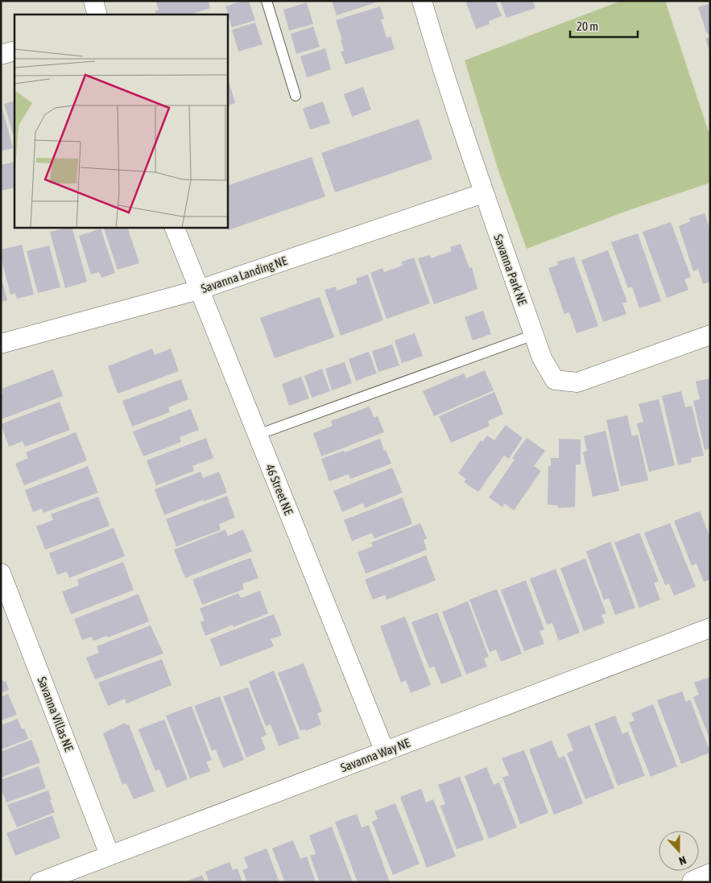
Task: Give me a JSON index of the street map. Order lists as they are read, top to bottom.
{
  "streets": {
    "street": [
      "Savanna Park NE",
      "Savanna Landing NE",
      "46 Street NE",
      "Savanna Villas NE",
      "Savanna Way NE"
    ]
  },
  "crossings": [
    ["Savanna Park NE", "Savanna Landing NE"],
    ["Savanna Landing NE", "46 Street NE"],
    ["46 Street NE", "Savanna Way NE"],
    ["Savanna Villas NE", "Savanna Way NE"]
  ],
  "scale_bar": "20 m",
  "north": "bottom"
}
